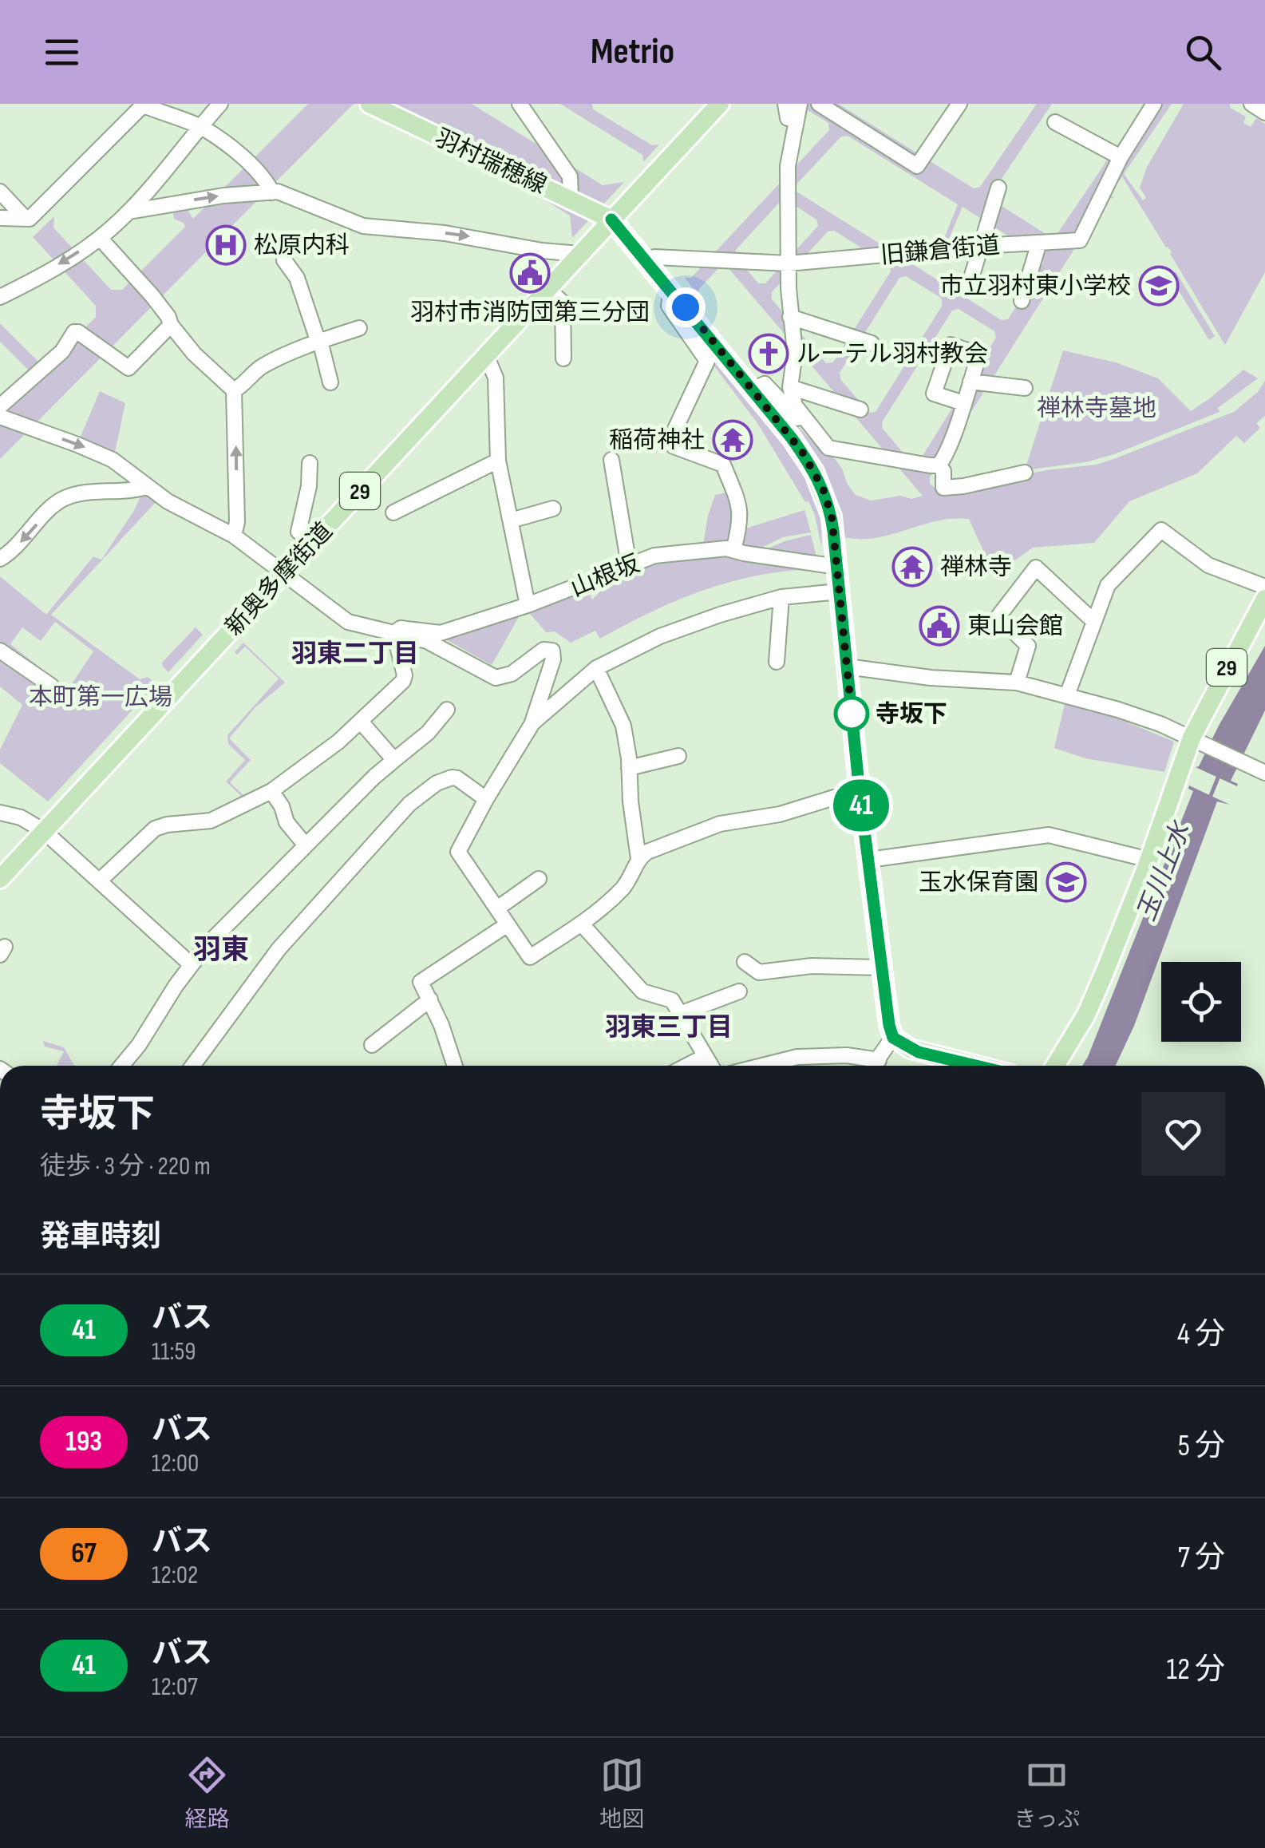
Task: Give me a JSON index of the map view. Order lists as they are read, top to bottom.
{
  "streets": {
    "main road": ["羽村瑞穂線", "29", "新奥多摩街道"],
    "street": ["旧鎌倉街道", "山根坂"]
  },
  "crossings": [
    ["羽村瑞穂線", "新奥多摩街道"]
  ],
  "districts": ["羽東二丁目", "羽東", "羽東三丁目"],
  "water": ["玉川上水"],
  "parks": ["禅林寺墓地", "本町第一広場"],
  "places": {
    "hospital": ["松原内科"],
    "public building": ["羽村市消防団第三分団", "東山会館"],
    "school or university": ["市立羽村東小学校", "玉水保育園"],
    "church": ["ルーテル羽村教会"],
    "temple": ["稲荷神社", "禅林寺"],
    "other": ["寺坂下"]
  },
  "lines": ["bus line 41"],
  "page": {
    "header": "Metrio",
    "on_map": "41",
    "heading": [
      ["寺坂下", "徒歩 · 3 分 · 220 m"],
      "発車時刻"
    ],
    "list": [
      {
        "mark": "41",
        "name": "バス",
        "note": "11:59",
        "value": "4 分"
      },
      {
        "mark": "193",
        "name": "バス",
        "note": "12:00",
        "value": "5 分"
      },
      {
        "mark": "67",
        "name": "バス",
        "note": "12:02",
        "value": "7 分"
      },
      {
        "mark": "41",
        "name": "バス",
        "note": "12:07",
        "value": "12 分"
      }
    ],
    "tabs": ["経路", "地図", "きっぷ"]
  }
}
